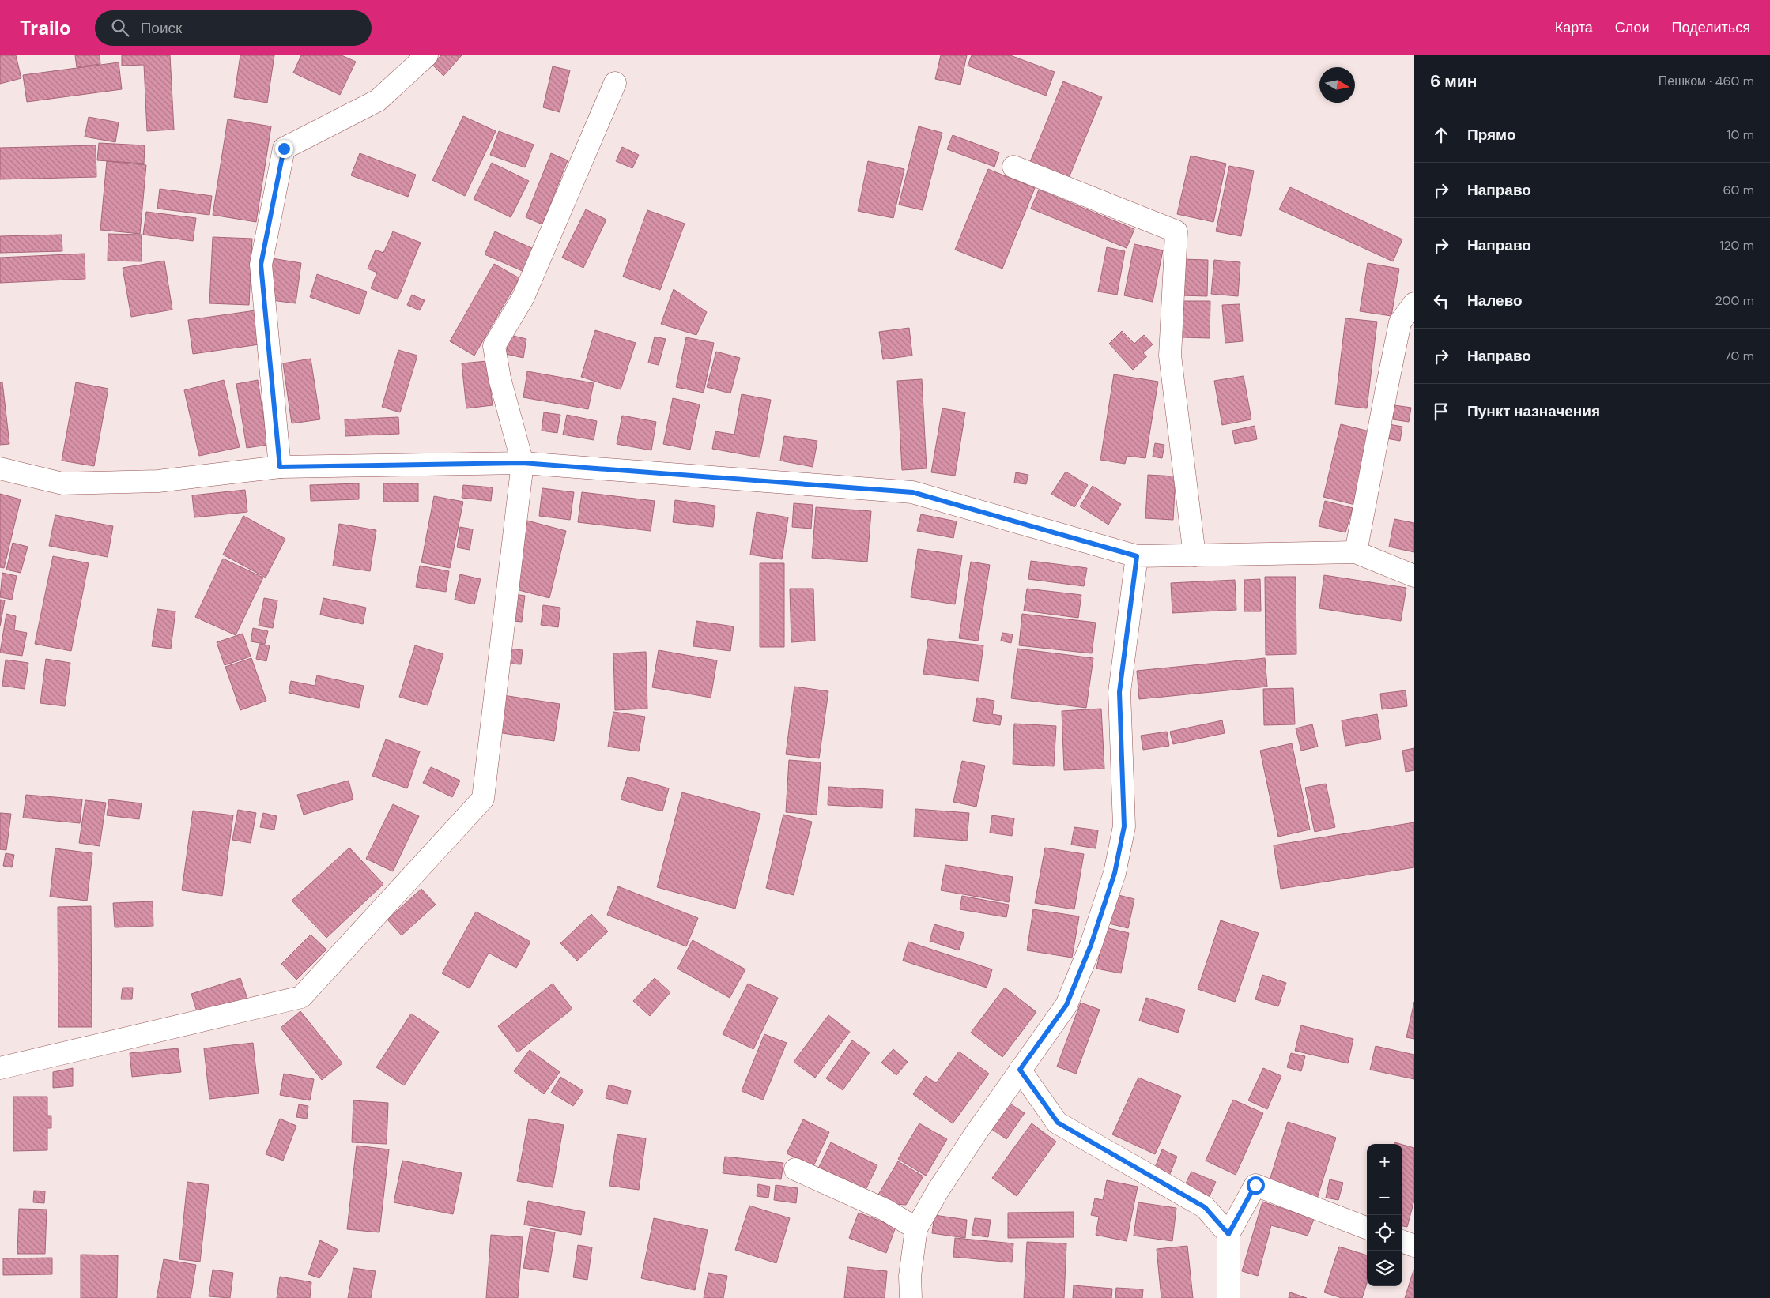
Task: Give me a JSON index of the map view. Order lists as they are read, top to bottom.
{
  "north": "right",
  "page": {
    "header": "Trailo",
    "search": "Поиск",
    "nav": ["Карта", "Слои", "Поделиться"],
    "heading": ["6 мин", "Пешком · 460 m"],
    "list": [
      ["Прямо", "10 m"],
      ["Направо", "60 m"],
      ["Направо", "120 m"],
      ["Налево", "200 m"],
      ["Направо", "70 m"],
      "Пункт назначения"
    ],
    "map_buttons": ["+", "−"]
  }
}
